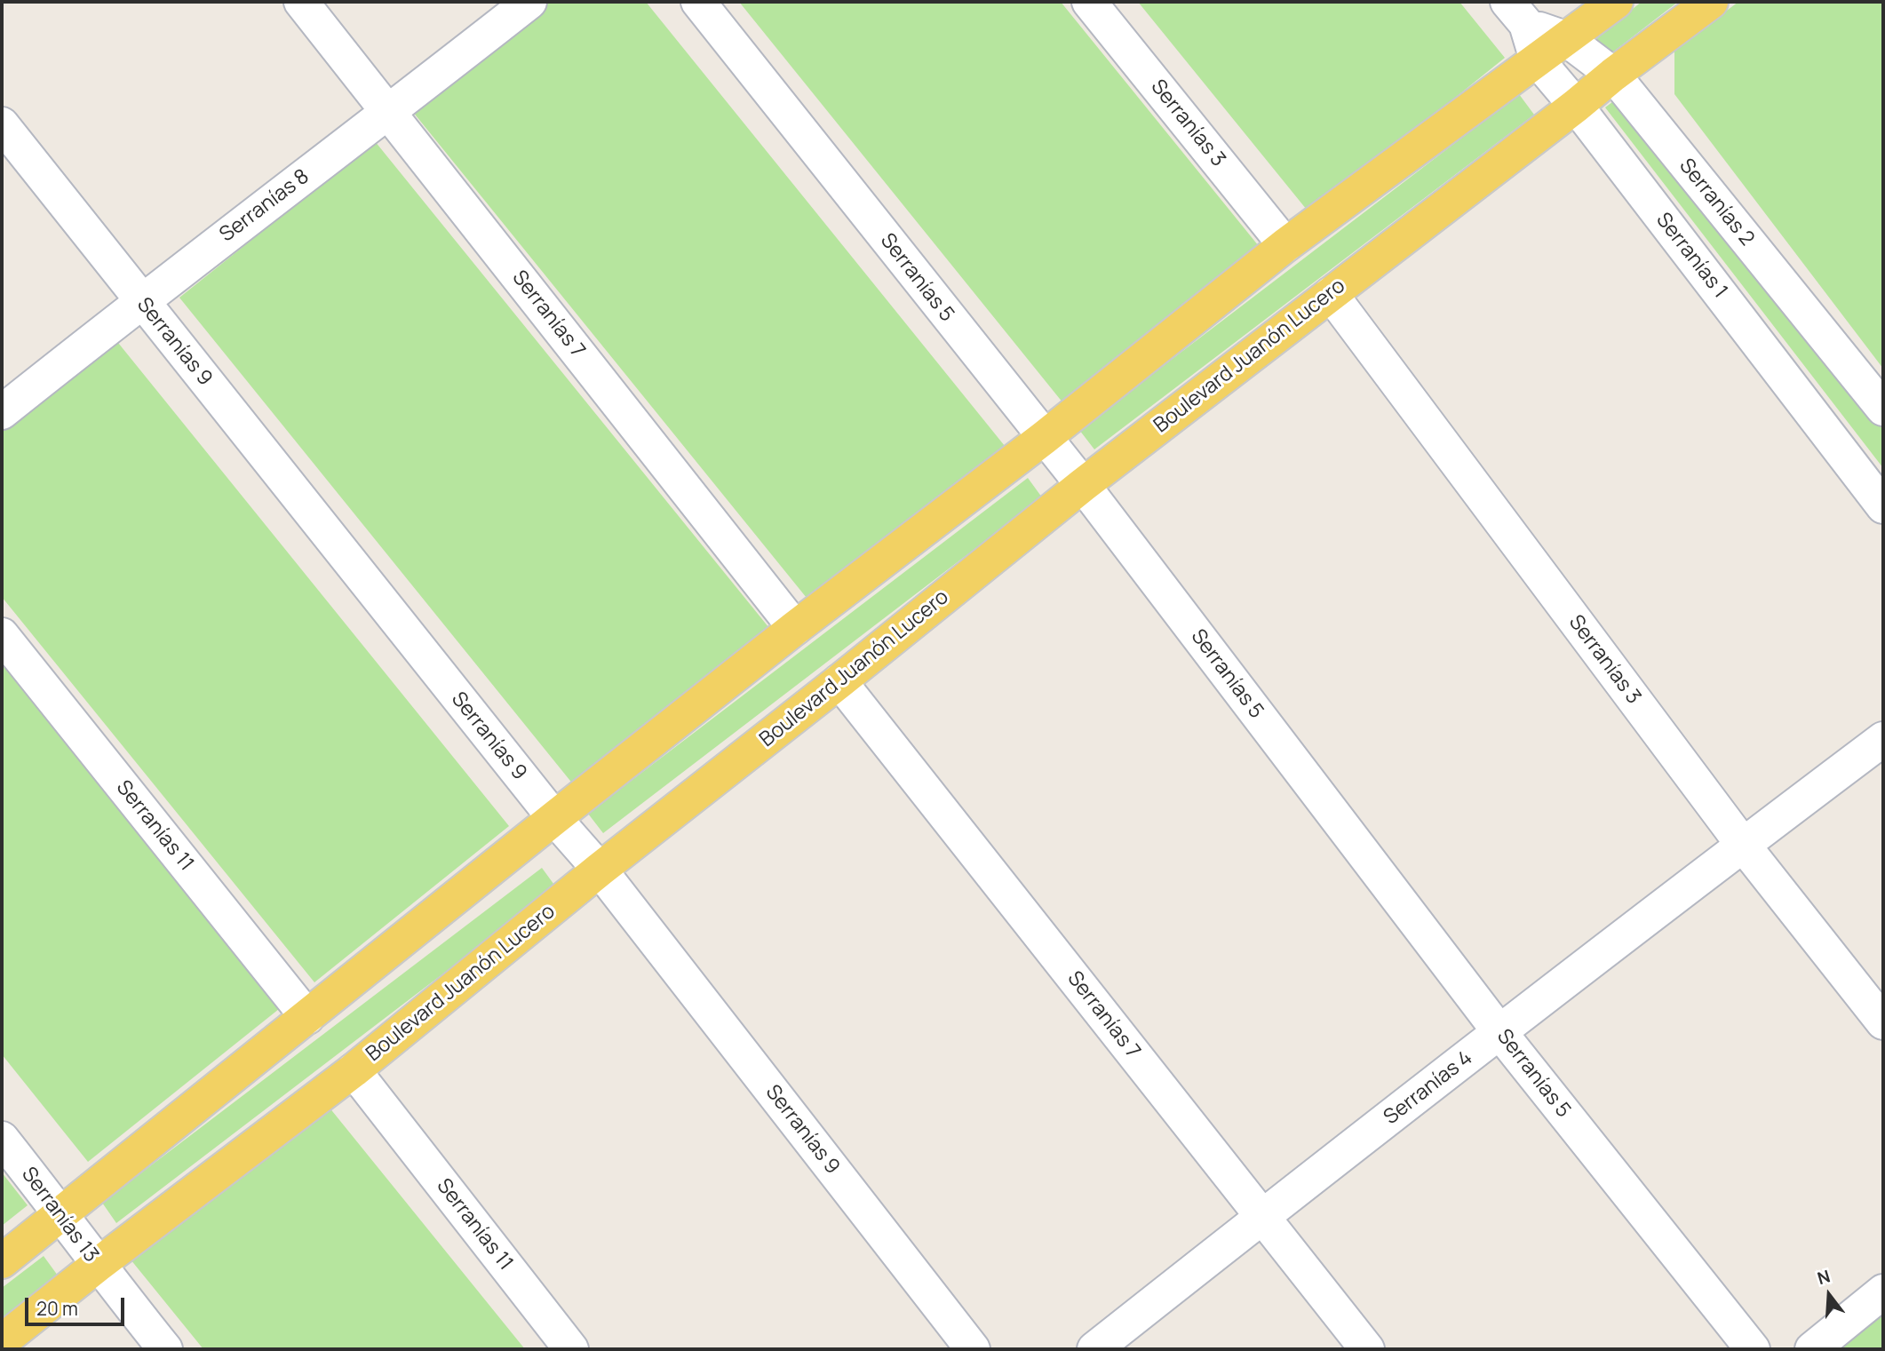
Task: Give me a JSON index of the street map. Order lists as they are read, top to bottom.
{
  "streets": {
    "main road": ["Boulevard Juanón Lucero"],
    "street": [
      "Serranías 3",
      "Serranías 2",
      "Serranías 8",
      "Serranías 1",
      "Serranías 5",
      "Serranías 7",
      "Serranías 9",
      "Serranías 11",
      "Serranías 4",
      "Serranías 13"
    ]
  },
  "crossings": [
    ["Serranías 3", "Boulevard Juanón Lucero"],
    ["Serranías 3", "Serranías 4"],
    ["Serranías 2", "Serranías 1"],
    ["Serranías 2", "Boulevard Juanón Lucero"],
    ["Serranías 8", "Serranías 7"],
    ["Serranías 8", "Serranías 9"],
    ["Serranías 1", "Boulevard Juanón Lucero"],
    ["Serranías 5", "Boulevard Juanón Lucero"],
    ["Serranías 5", "Serranías 4"],
    ["Serranías 7", "Boulevard Juanón Lucero"],
    ["Serranías 7", "Serranías 4"],
    ["Serranías 9", "Boulevard Juanón Lucero"],
    ["Boulevard Juanón Lucero", "Serranías 11"],
    ["Boulevard Juanón Lucero", "Serranías 13"]
  ],
  "scale_bar": "20 m",
  "north": "top"
}
